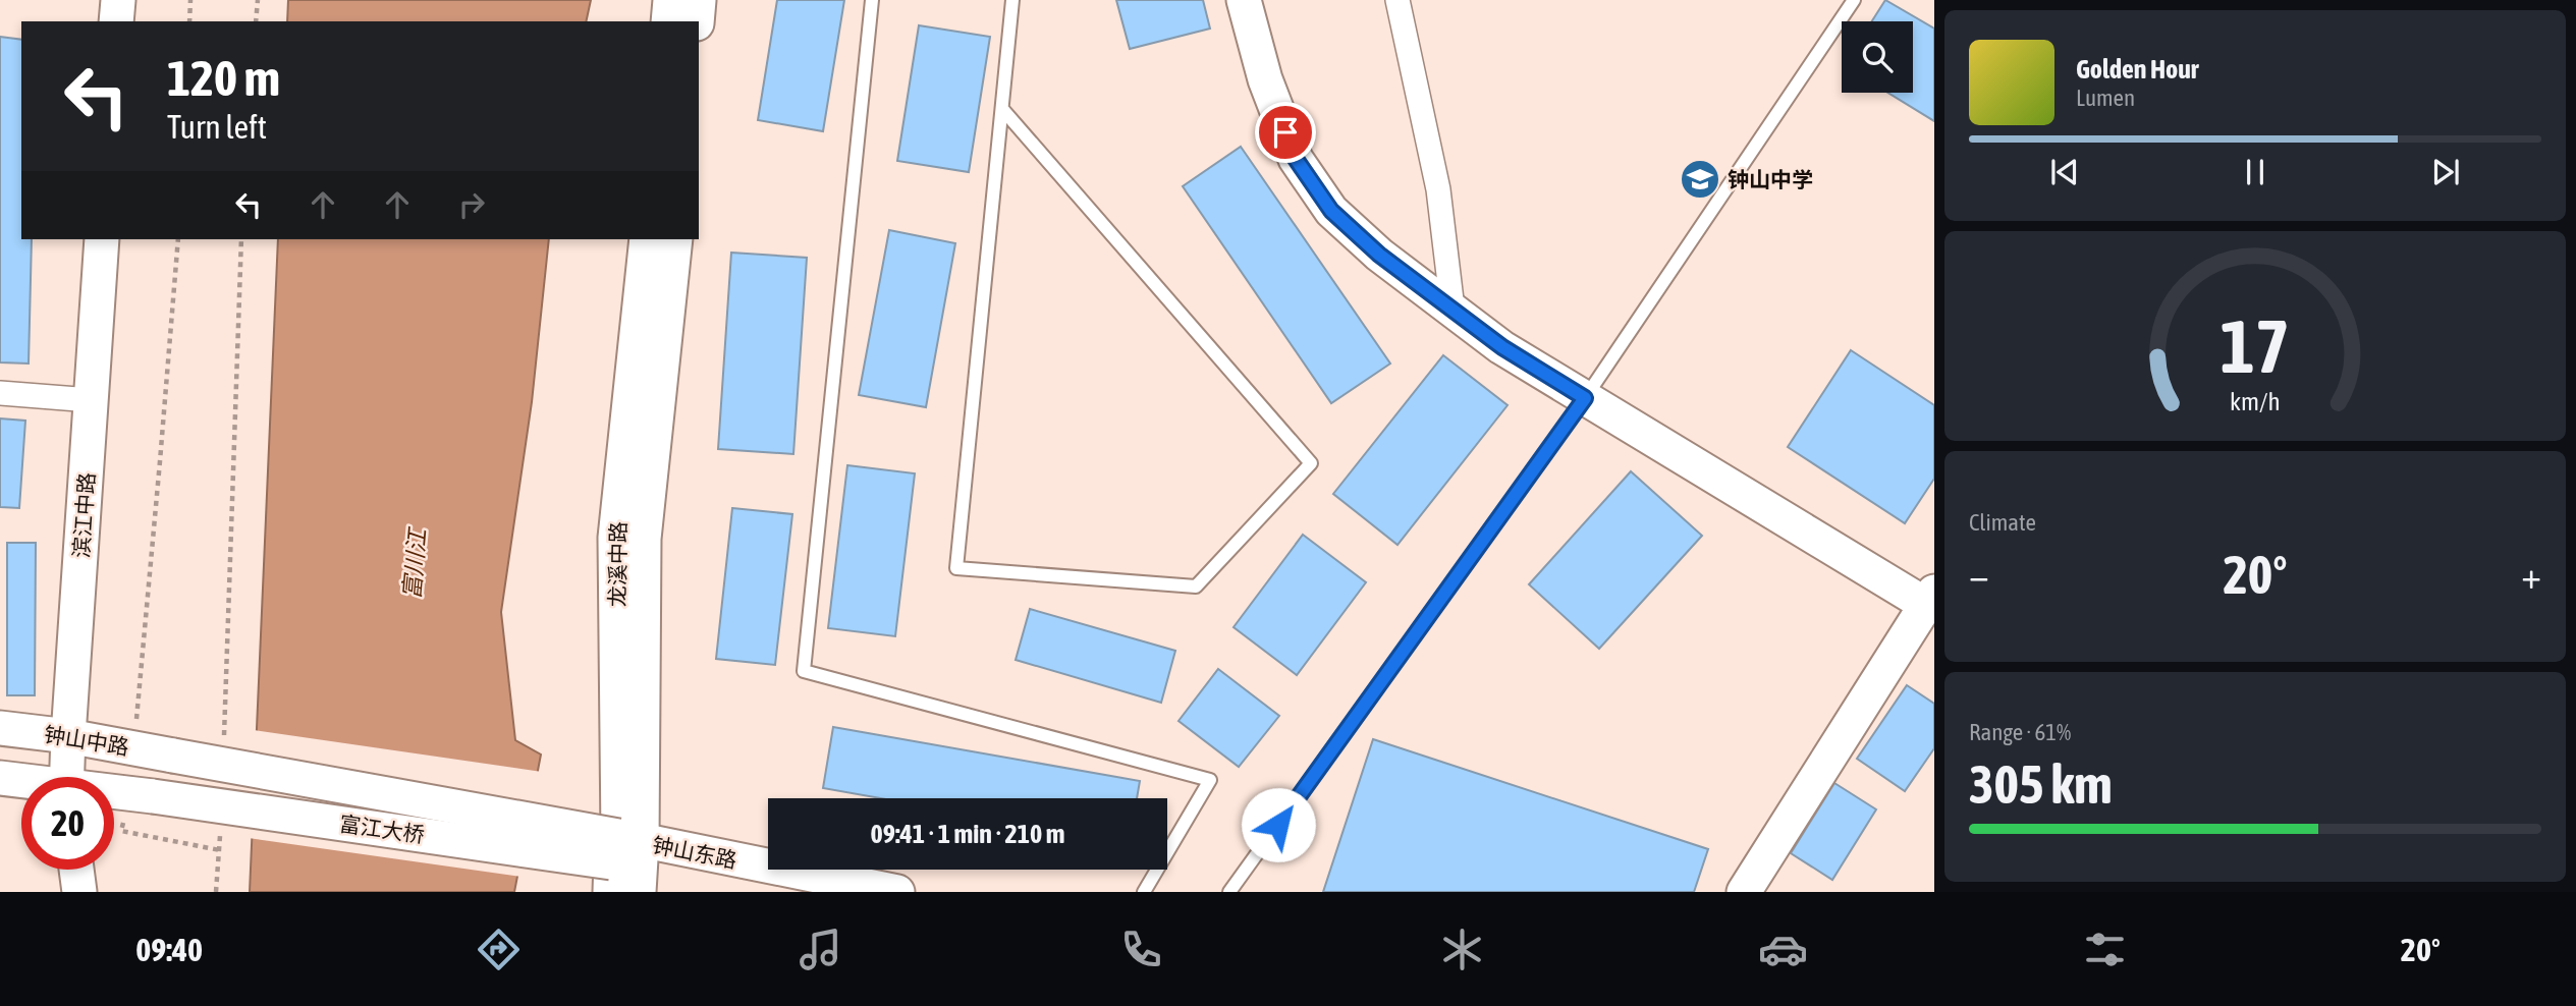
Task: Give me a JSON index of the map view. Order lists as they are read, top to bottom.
{
  "streets": {
    "main road": [
      "滨江中路",
      "龙溪中路",
      "钟山中路",
      "富江大桥",
      "钟山东路"
    ]
  },
  "crossings": [
    ["滨江中路", "钟山中路"],
    ["龙溪中路", "富江大桥"],
    ["龙溪中路", "钟山东路"],
    ["钟山中路", "富江大桥"],
    ["富江大桥", "钟山东路"]
  ],
  "water": ["富川江"],
  "places": {
    "school or university": ["钟山中学"]
  },
  "page": {
    "turn": ["120 m", "Turn left"],
    "song": ["Golden Hour", "Lumen"],
    "tile": [
      "Climate",
      ["Range · 61%", "305 km"]
    ],
    "heat": ["−", "20°", "+"],
    "limit": "20",
    "trip": "09:41 · 1 min · 210 m",
    "tabs": ["09:40", "20°"],
    "gauge": ["17", "km/h"]
  }
}
